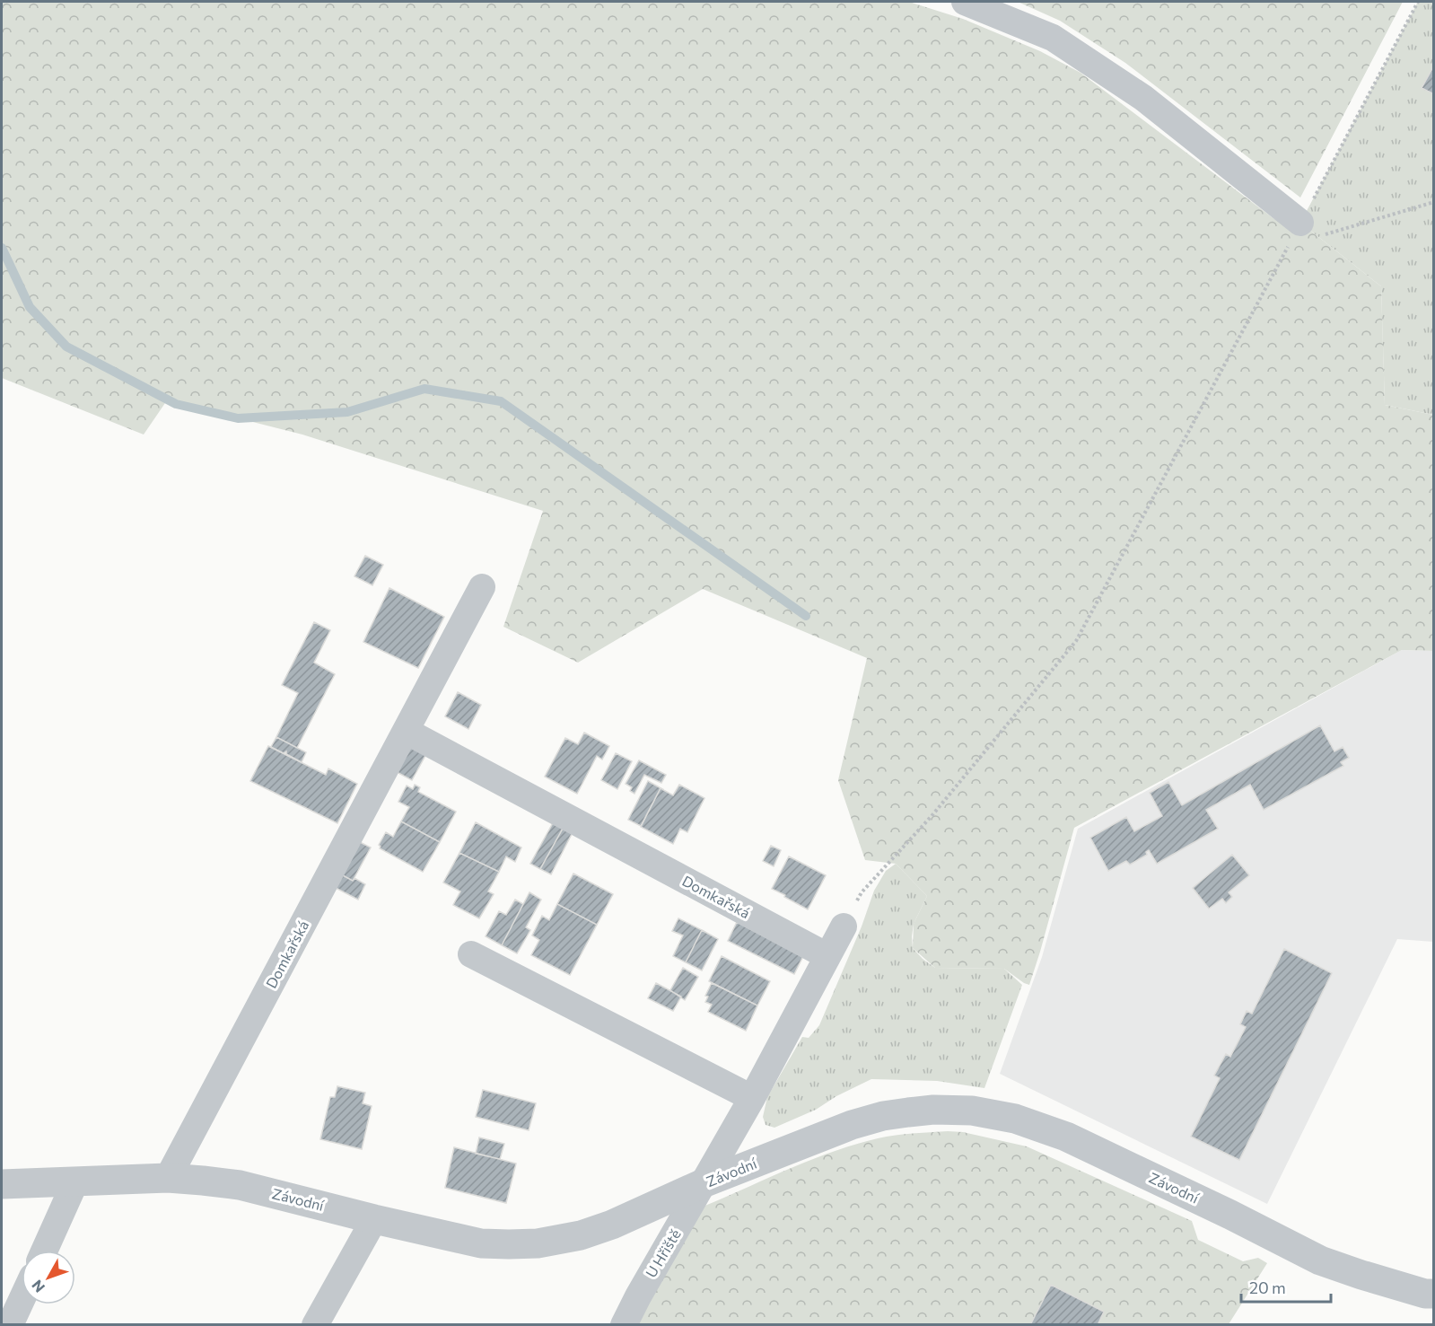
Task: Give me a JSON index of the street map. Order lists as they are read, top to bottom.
{
  "streets": {
    "street": ["Domkařská", "Závodní", "U Hřiště"]
  },
  "crossings": [
    ["Domkařská", "Závodní"],
    ["Domkařská", "U Hřiště"],
    ["Závodní", "U Hřiště"]
  ],
  "scale_bar": "20 m",
  "north": "bottom left"
}
